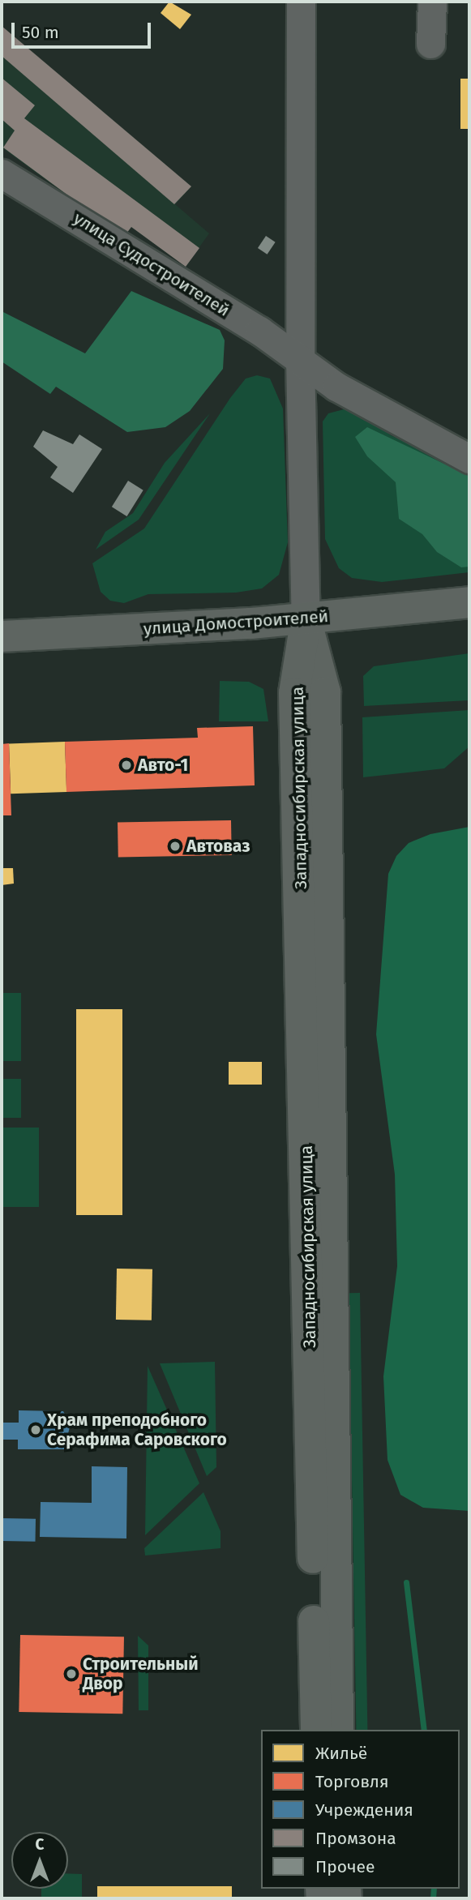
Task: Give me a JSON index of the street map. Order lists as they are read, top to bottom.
{
  "streets": {
    "main road": ["улица Домостроителей", "Западносибирская улица"],
    "street": ["улица Судостроителей"]
  },
  "crossings": [
    ["улица Домостроителей", "Западносибирская улица"]
  ],
  "places": [
    "Авто-1",
    "Автоваз",
    "Храм преподобного Серафима Саровского",
    "Строительный Двор"
  ],
  "legend": [
    "Жильё",
    "Торговля",
    "Учреждения",
    "Промзона",
    "Прочее"
  ],
  "scale_bar": "50 m",
  "north": "top"
}
